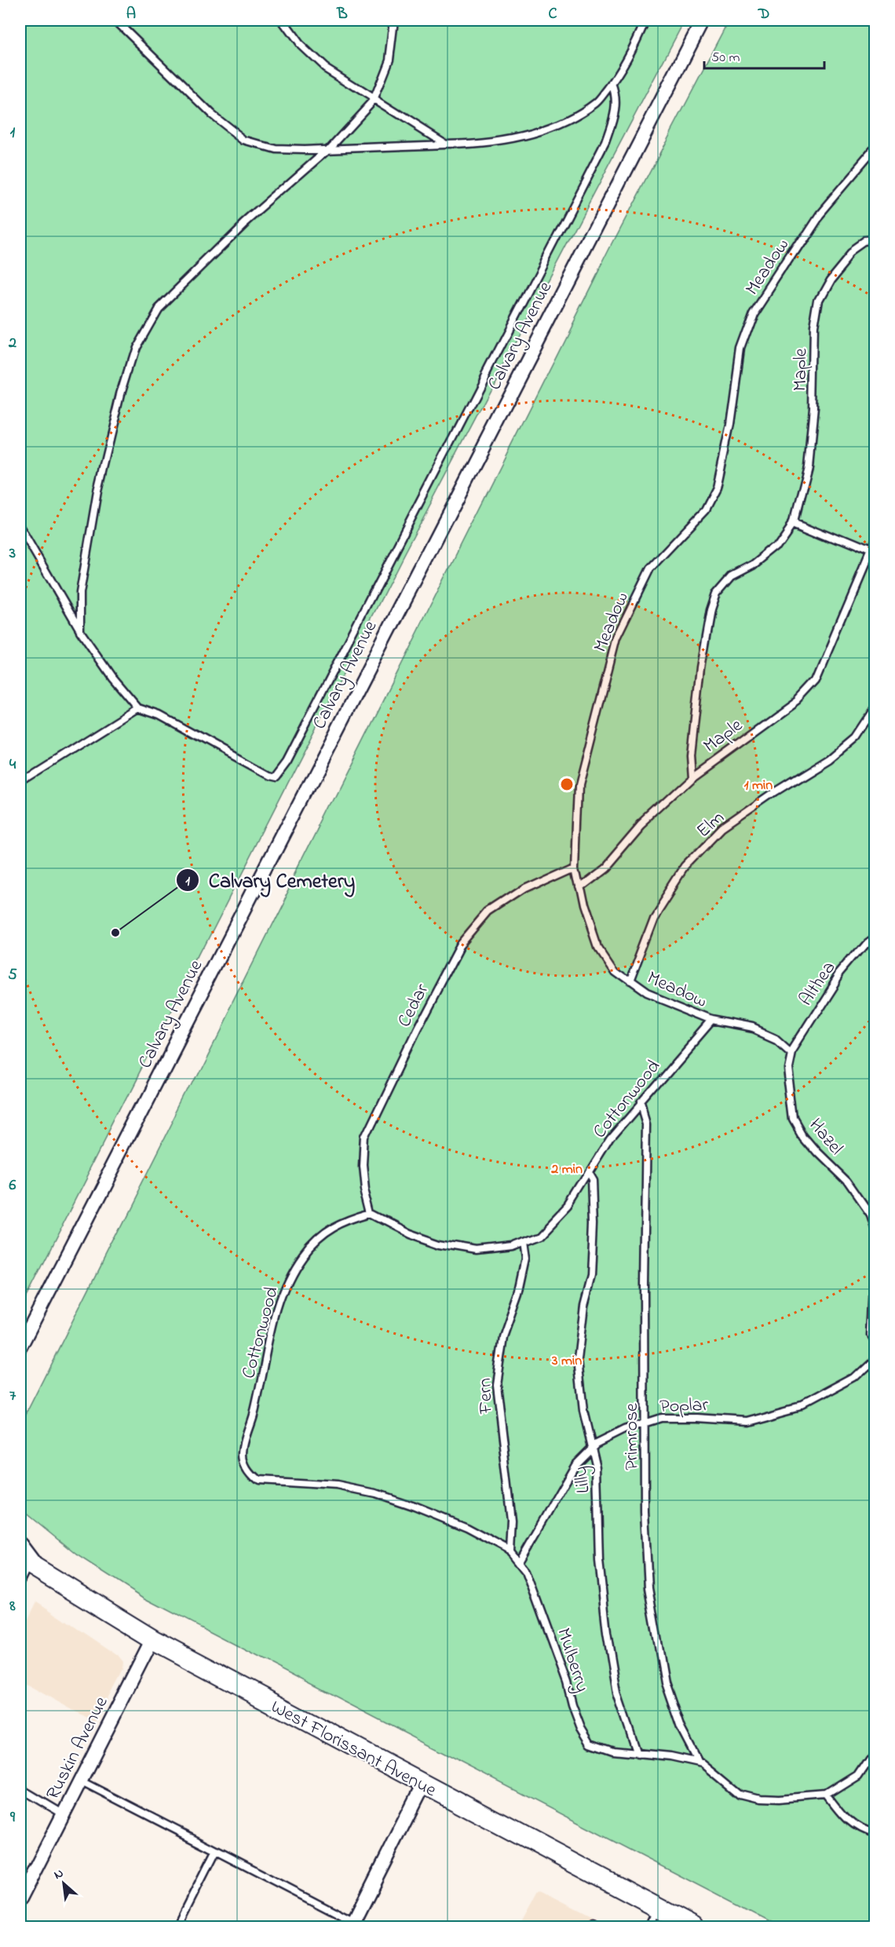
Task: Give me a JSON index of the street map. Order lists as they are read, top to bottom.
{
  "streets": {
    "main road": ["West Florissant Avenue"],
    "street": ["Calvary Avenue", "Ruskin Avenue"],
    "lane": [
      "Meadow",
      "Maple",
      "Elm",
      "Althea",
      "Cedar",
      "Cottonwood",
      "Hazel",
      "Fern",
      "Poplar",
      "Primrose",
      "Lilly",
      "Mulberry"
    ]
  },
  "crossings": [
    ["Meadow", "Maple"],
    ["Meadow", "Elm"],
    ["Meadow", "Althea"],
    ["Meadow", "Cedar"],
    ["Meadow", "Cottonwood"],
    ["Meadow", "Hazel"],
    ["Althea", "Hazel"],
    ["Cedar", "Cottonwood"],
    ["Cottonwood", "Fern"],
    ["Cottonwood", "Primrose"],
    ["Cottonwood", "Lilly"],
    ["Cottonwood", "Mulberry"],
    ["Fern", "Mulberry"],
    ["Poplar", "Primrose"],
    ["Poplar", "Lilly"],
    ["Poplar", "Mulberry"],
    ["Primrose", "Mulberry"],
    ["Lilly", "Mulberry"],
    ["Ruskin Avenue", "West Florissant Avenue"]
  ],
  "places": ["Calvary Cemetery"],
  "scale_bar": "50 m",
  "north": "top left",
  "grid": {
    "columns": [
      "A",
      "B",
      "C",
      "D"
    ],
    "rows": [
      "1",
      "2",
      "3",
      "4",
      "5",
      "6",
      "7",
      "8",
      "9"
    ]
  },
  "rings": ["1 min", "2 min", "3 min"]
}
